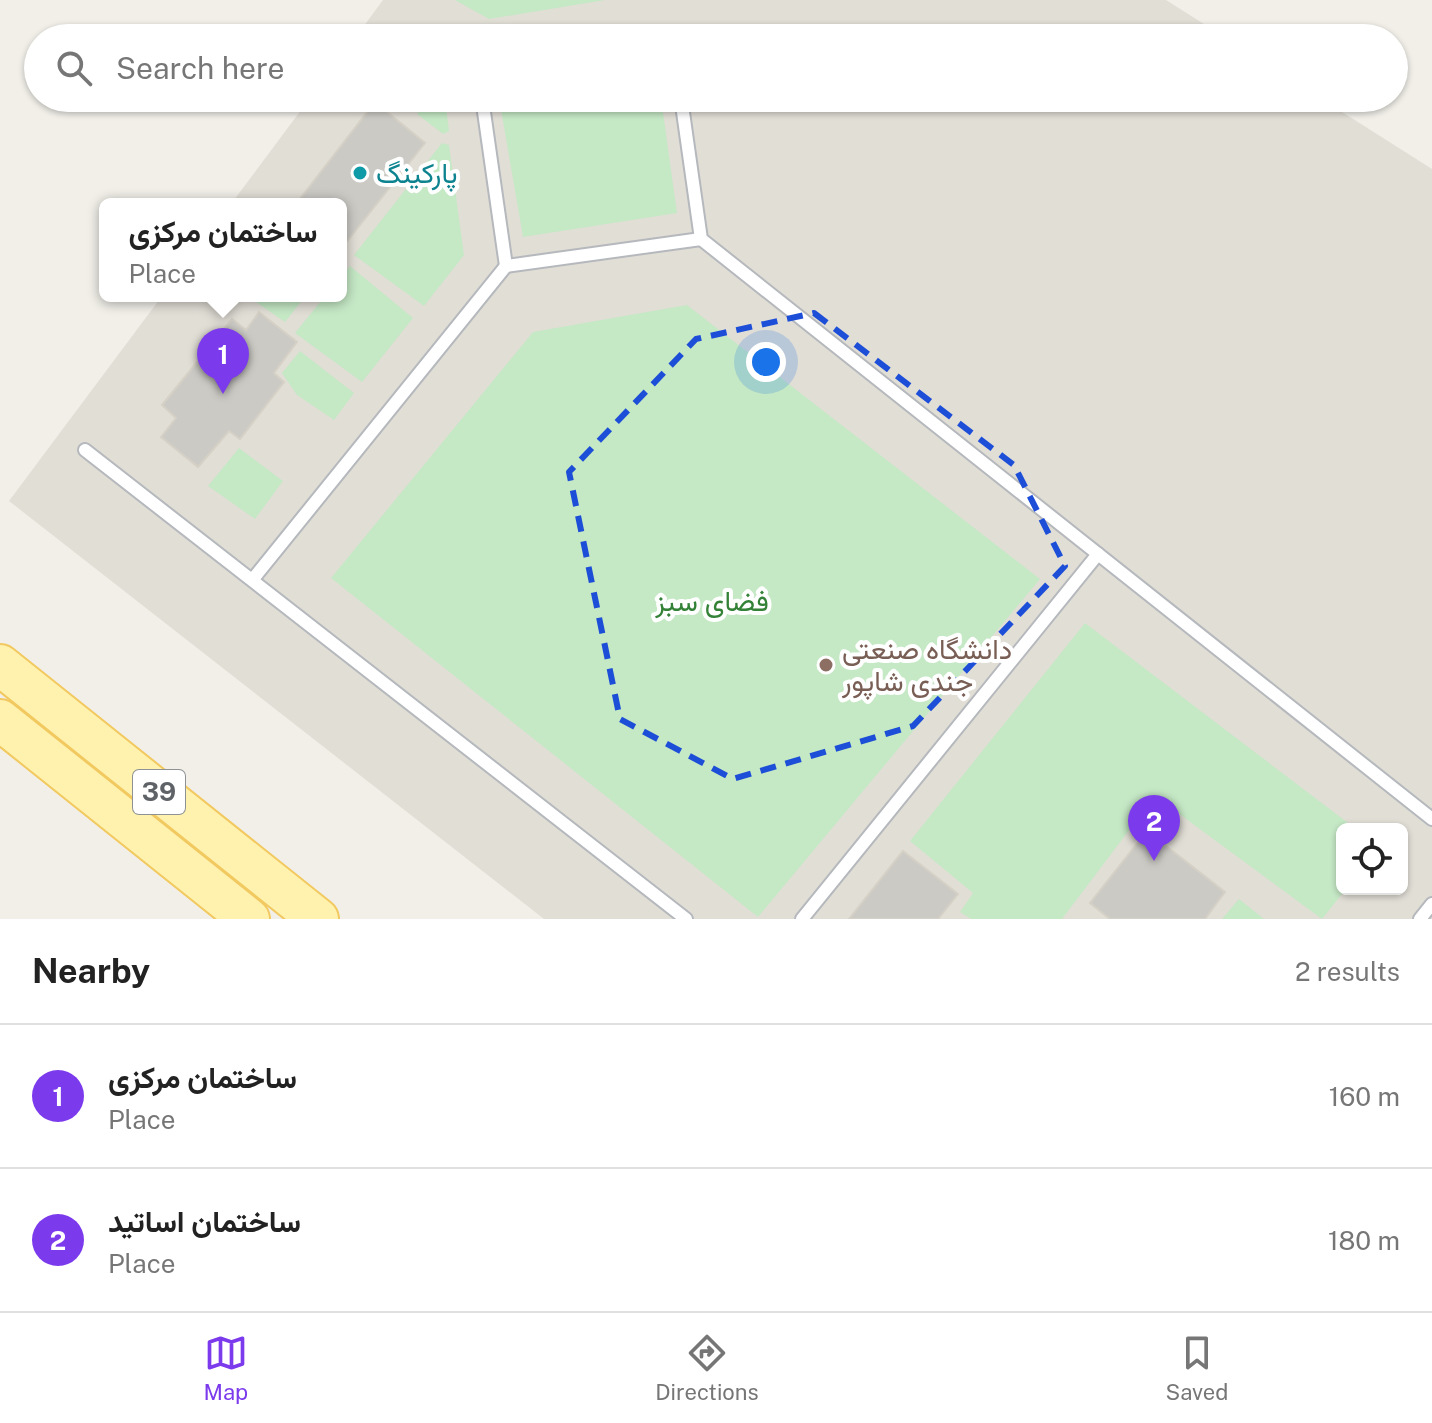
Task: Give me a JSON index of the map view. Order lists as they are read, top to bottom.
{
  "streets": {
    "main road": ["39"]
  },
  "parks": ["فضای سبز"],
  "places": ["پارکینگ", "دانشگاه صنعتی جندی شاپور"],
  "page": {
    "search": "Search here",
    "popup": ["ساختمان مرکزی", "Place"],
    "pins": ["1", "2"],
    "heading": ["Nearby", "2 results"],
    "list": [
      {
        "mark": "1",
        "name": "ساختمان مرکزی",
        "note": "Place",
        "value": "160 m"
      },
      {
        "mark": "2",
        "name": "ساختمان اساتید",
        "note": "Place",
        "value": "180 m"
      }
    ],
    "nav": ["Map", "Directions", "Saved"]
  }
}
